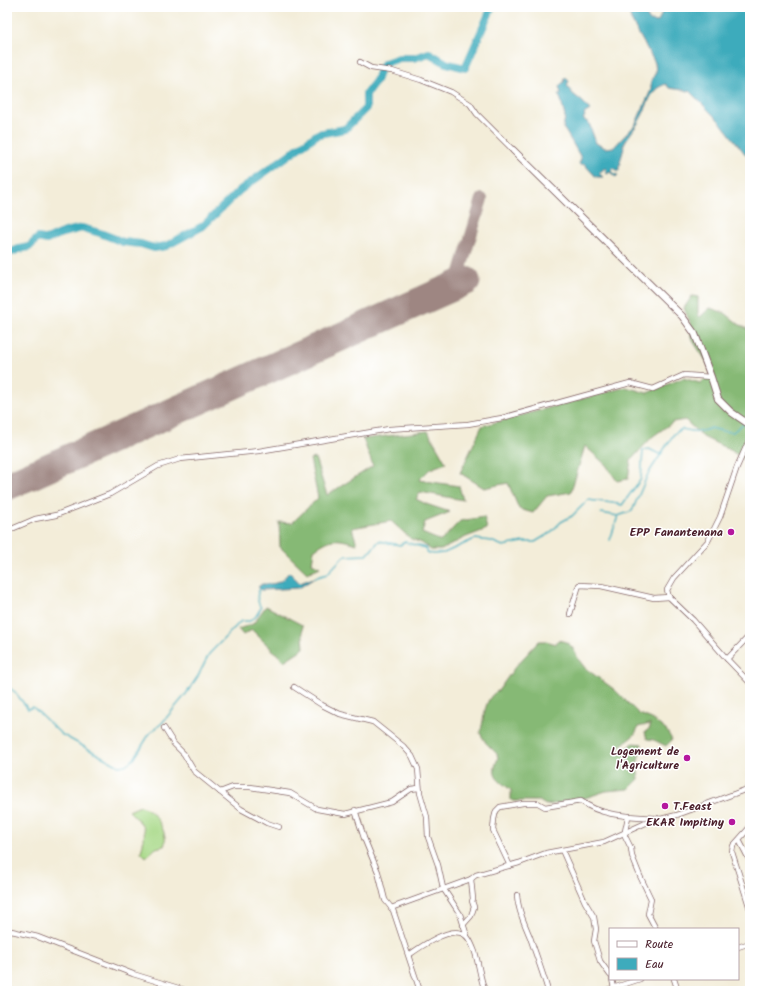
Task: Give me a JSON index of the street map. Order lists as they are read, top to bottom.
{
  "places": [
    "EPP Fanantenana",
    "Logement de l'Agriculture",
    "T.Feast",
    "EKAR Impitiny"
  ],
  "legend": ["Route", "Eau"]
}
